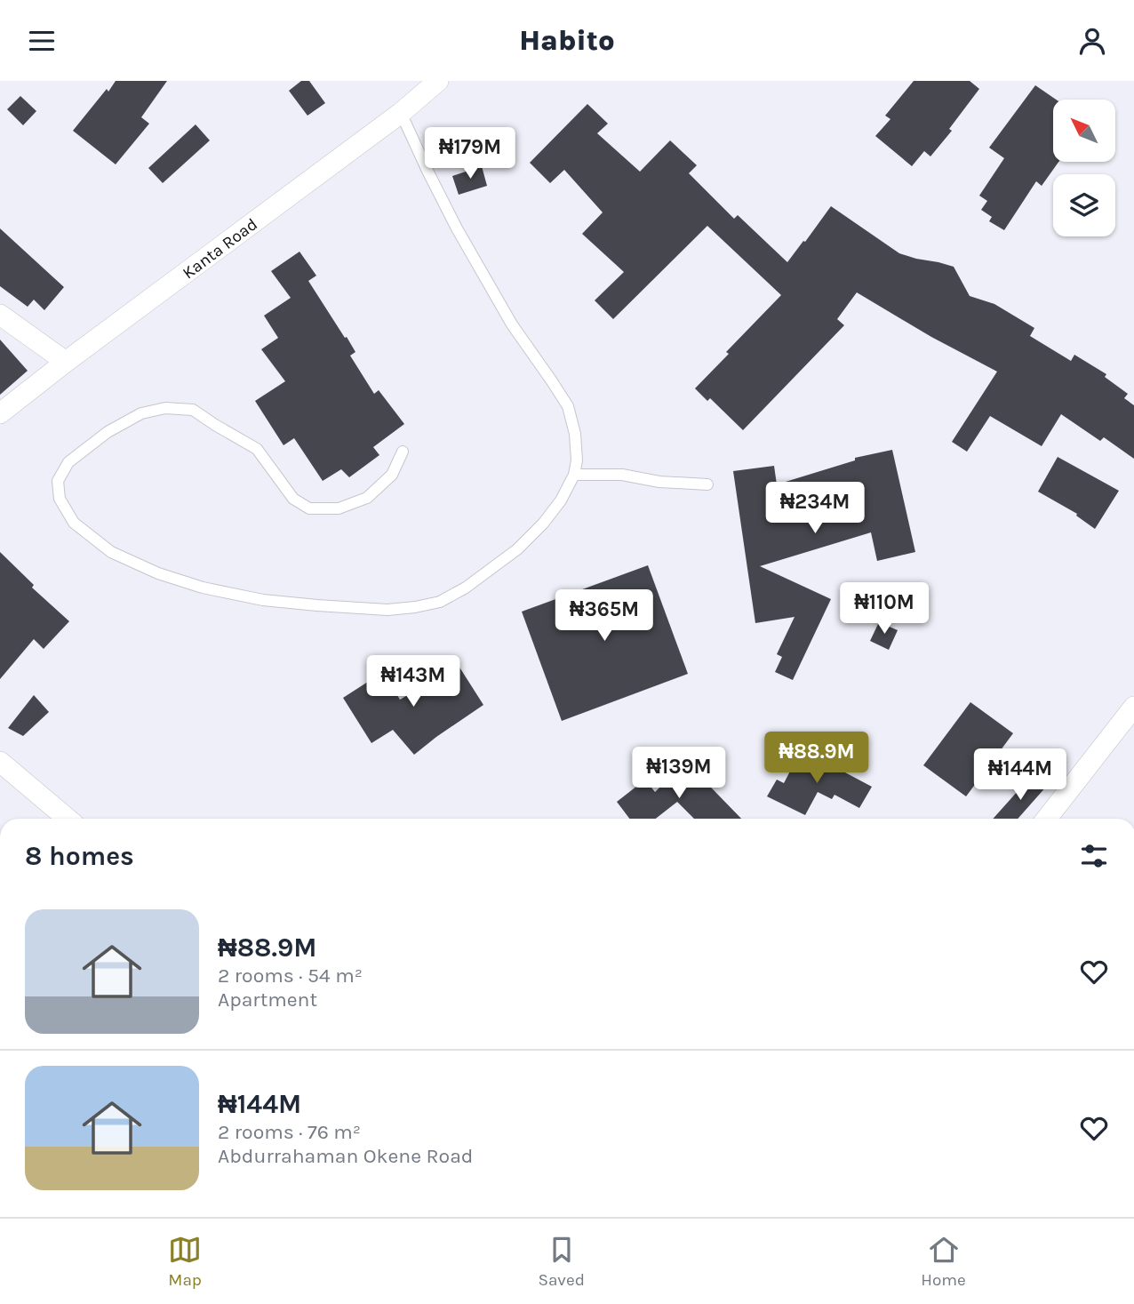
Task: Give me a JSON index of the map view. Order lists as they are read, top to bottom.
{
  "streets": {
    "street": ["Kanta Road"]
  },
  "north": "top left",
  "page": {
    "header": "Habito",
    "price": [
      "₦179M",
      "₦234M",
      "₦110M",
      "₦365M",
      "₦143M",
      "₦88.9M",
      "₦139M",
      "₦144M"
    ],
    "heading": "8 homes",
    "list": [
      {
        "name": "₦88.9M",
        "note": "2 rooms · 54 m² · Apartment"
      },
      {
        "name": "₦144M",
        "note": "2 rooms · 76 m² · Abdurrahaman Okene Road"
      }
    ],
    "tabs": ["Map", "Saved", "Home"]
  }
}
